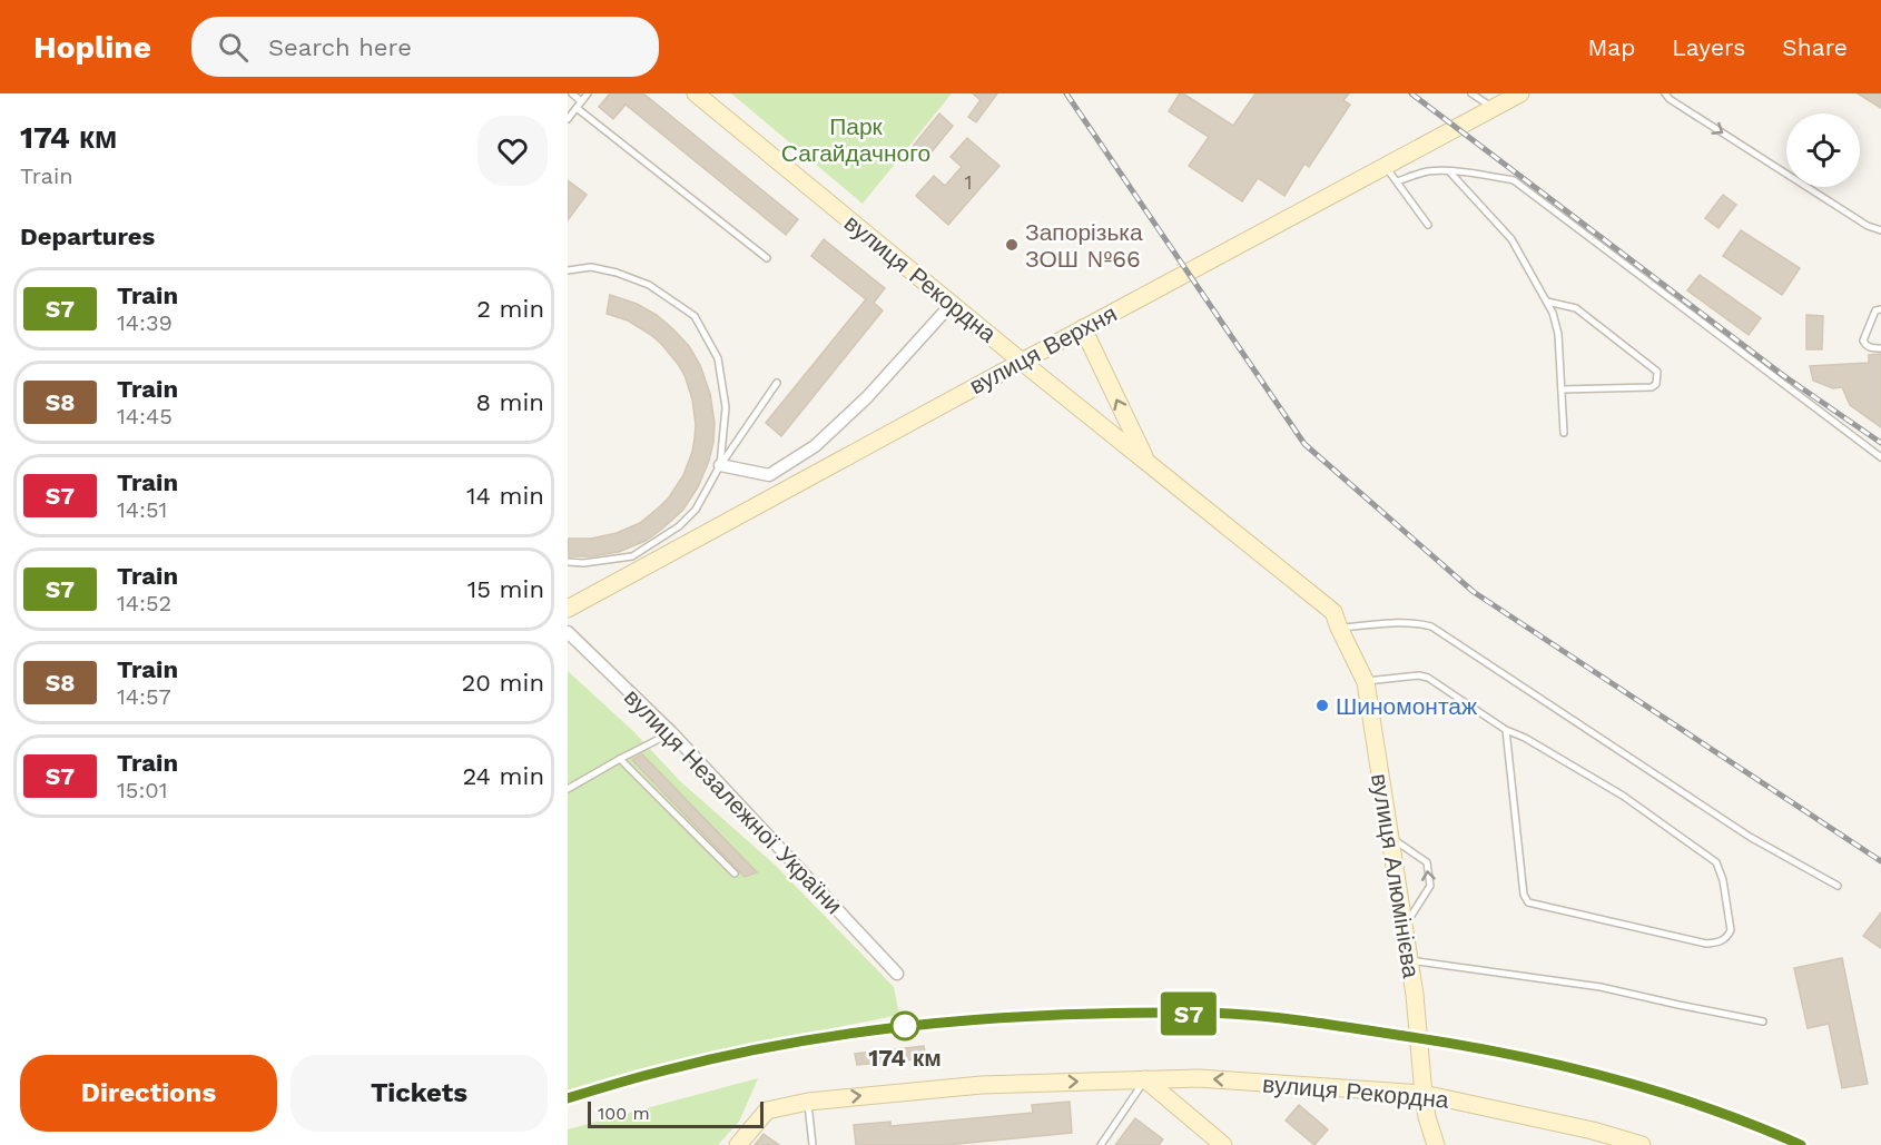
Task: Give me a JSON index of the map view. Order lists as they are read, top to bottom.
{
  "streets": {
    "street": [
      "вулиця Рекордна",
      "вулиця Верхня",
      "вулиця Незалежної України",
      "вулиця Алюмінієва"
    ]
  },
  "crossings": [
    ["вулиця Рекордна", "вулиця Верхня"],
    ["вулиця Рекордна", "вулиця Алюмінієва"]
  ],
  "parks": ["Парк Сагайдачного"],
  "places": ["Запорізька ЗОШ №66", "Шиномонтаж", "174 км"],
  "house_numbers": ["1"],
  "scale_bar": "100 m",
  "page": {
    "header": "Hopline",
    "search": "Search here",
    "nav": ["Map", "Layers", "Share"],
    "heading": [
      ["174 км", "Train"],
      "Departures"
    ],
    "on_map": "S7",
    "list": [
      {
        "mark": "S7",
        "name": "Train",
        "note": "14:39",
        "value": "2 min"
      },
      {
        "mark": "S8",
        "name": "Train",
        "note": "14:45",
        "value": "8 min"
      },
      {
        "mark": "S7",
        "name": "Train",
        "note": "14:51",
        "value": "14 min"
      },
      {
        "mark": "S7",
        "name": "Train",
        "note": "14:52",
        "value": "15 min"
      },
      {
        "mark": "S8",
        "name": "Train",
        "note": "14:57",
        "value": "20 min"
      },
      {
        "mark": "S7",
        "name": "Train",
        "note": "15:01",
        "value": "24 min"
      }
    ],
    "buttons": ["Directions", "Tickets"],
    "scale": "100 m"
  }
}
